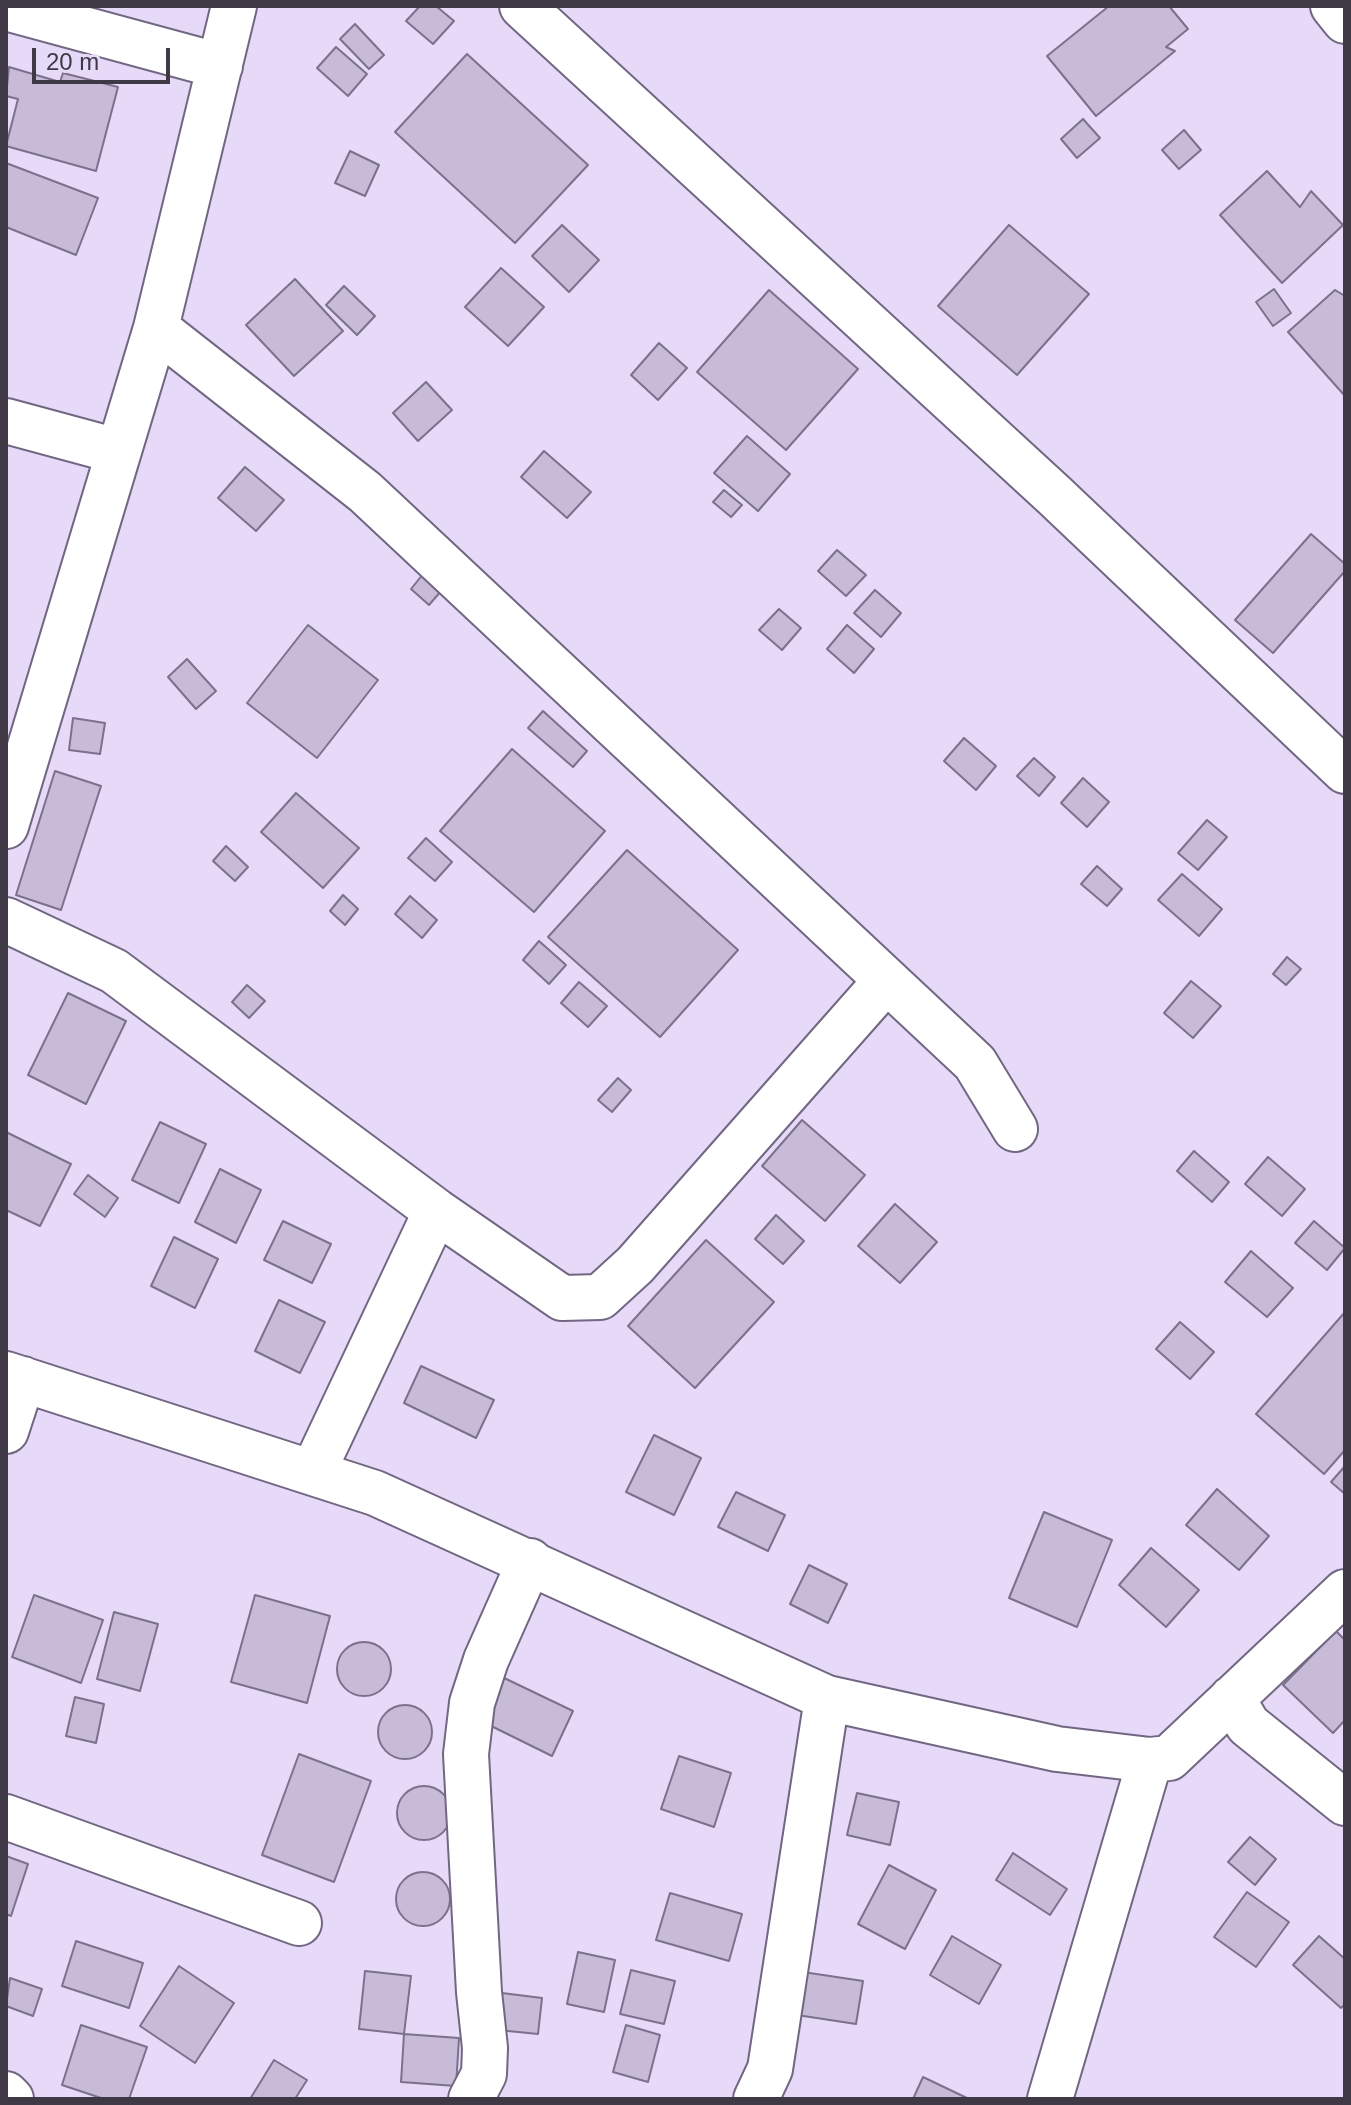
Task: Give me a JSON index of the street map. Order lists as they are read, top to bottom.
{
  "scale_bar": "20 m"
}
